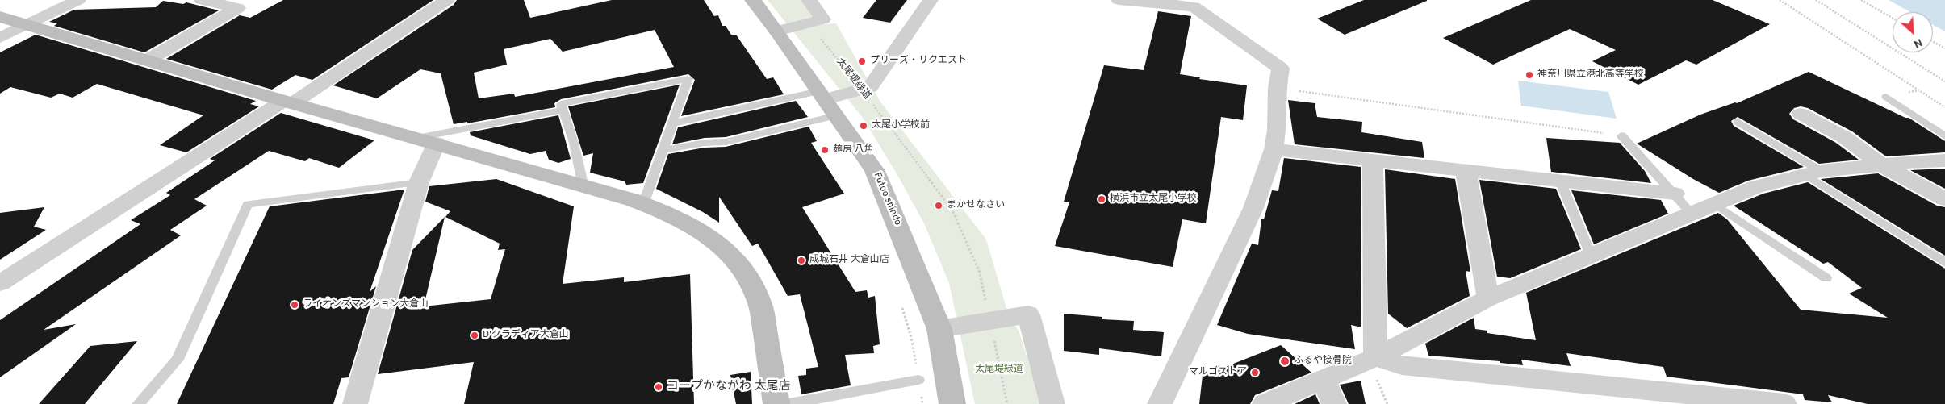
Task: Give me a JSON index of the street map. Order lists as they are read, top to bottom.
{
  "streets": {
    "street": ["Futoo shindo"],
    "path": ["太尾堤緑道"]
  },
  "parks": ["太尾堤緑道"],
  "places": [
    "プリーズ・リクエスト",
    "神奈川県立港北高等学校",
    "太尾小学校前",
    "麺房 八角",
    "横浜市立太尾小学校",
    "まかせなさい",
    "成城石井 大倉山店",
    "ライオンズマンション大倉山",
    "D'クラディア大倉山",
    "ふるや接骨院",
    "マルゴストア",
    "コープかながわ 太尾店"
  ],
  "north": "bottom right"
}
